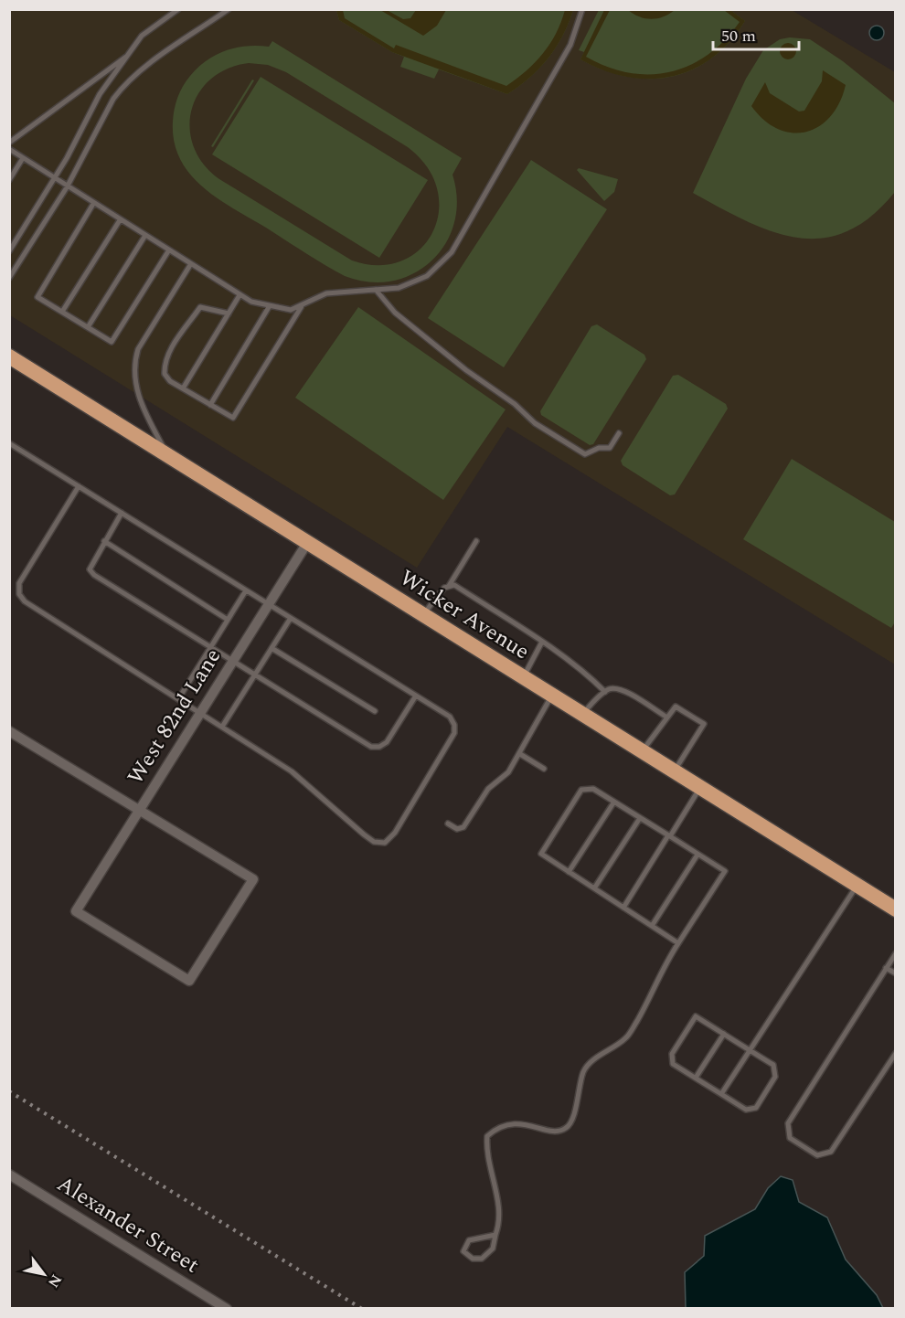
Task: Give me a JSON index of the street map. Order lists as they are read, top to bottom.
{
  "streets": {
    "highway": ["Wicker Avenue"],
    "street": ["West 82nd Lane", "Alexander Street"]
  },
  "crossings": [
    ["Wicker Avenue", "West 82nd Lane"]
  ],
  "scale_bar": "50 m",
  "north": "bottom right"
}
